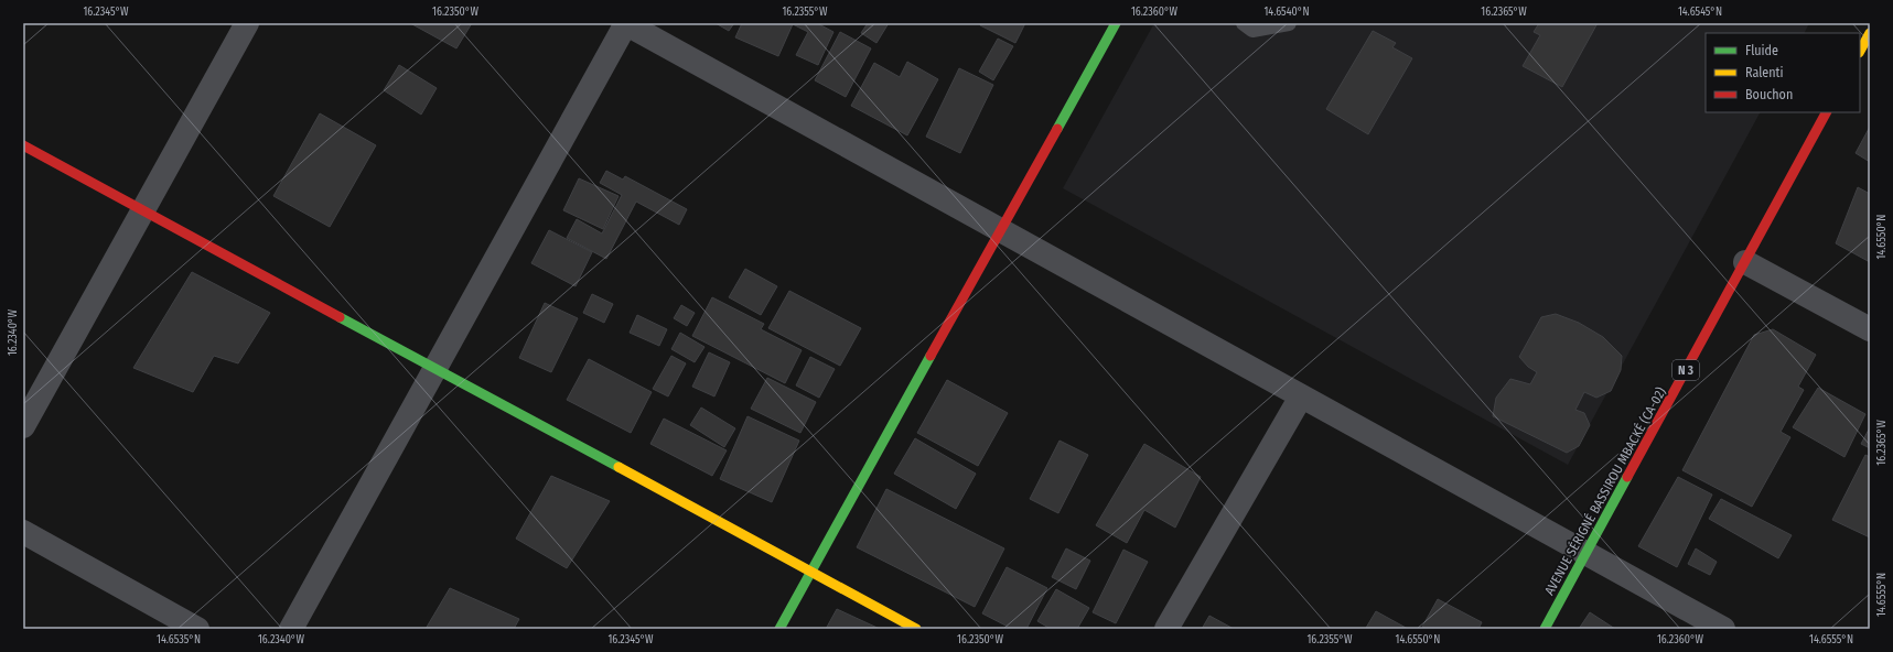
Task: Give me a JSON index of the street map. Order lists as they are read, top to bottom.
{
  "streets": {
    "street": ["N 3", "AVENUE SÉRIGNÉ BASSIROU MBACKÉ (CA-02)"]
  },
  "legend": ["Fluide", "Ralenti", "Bouchon"],
  "coordinates": [
    "16.2345°W",
    "16.2350°W",
    "16.2355°W",
    "16.2360°W",
    "14.6540°N",
    "16.2365°W",
    "14.6545°N",
    "14.6550°N",
    "16.2340°W",
    "14.6555°N",
    "14.6535°N"
  ]
}
